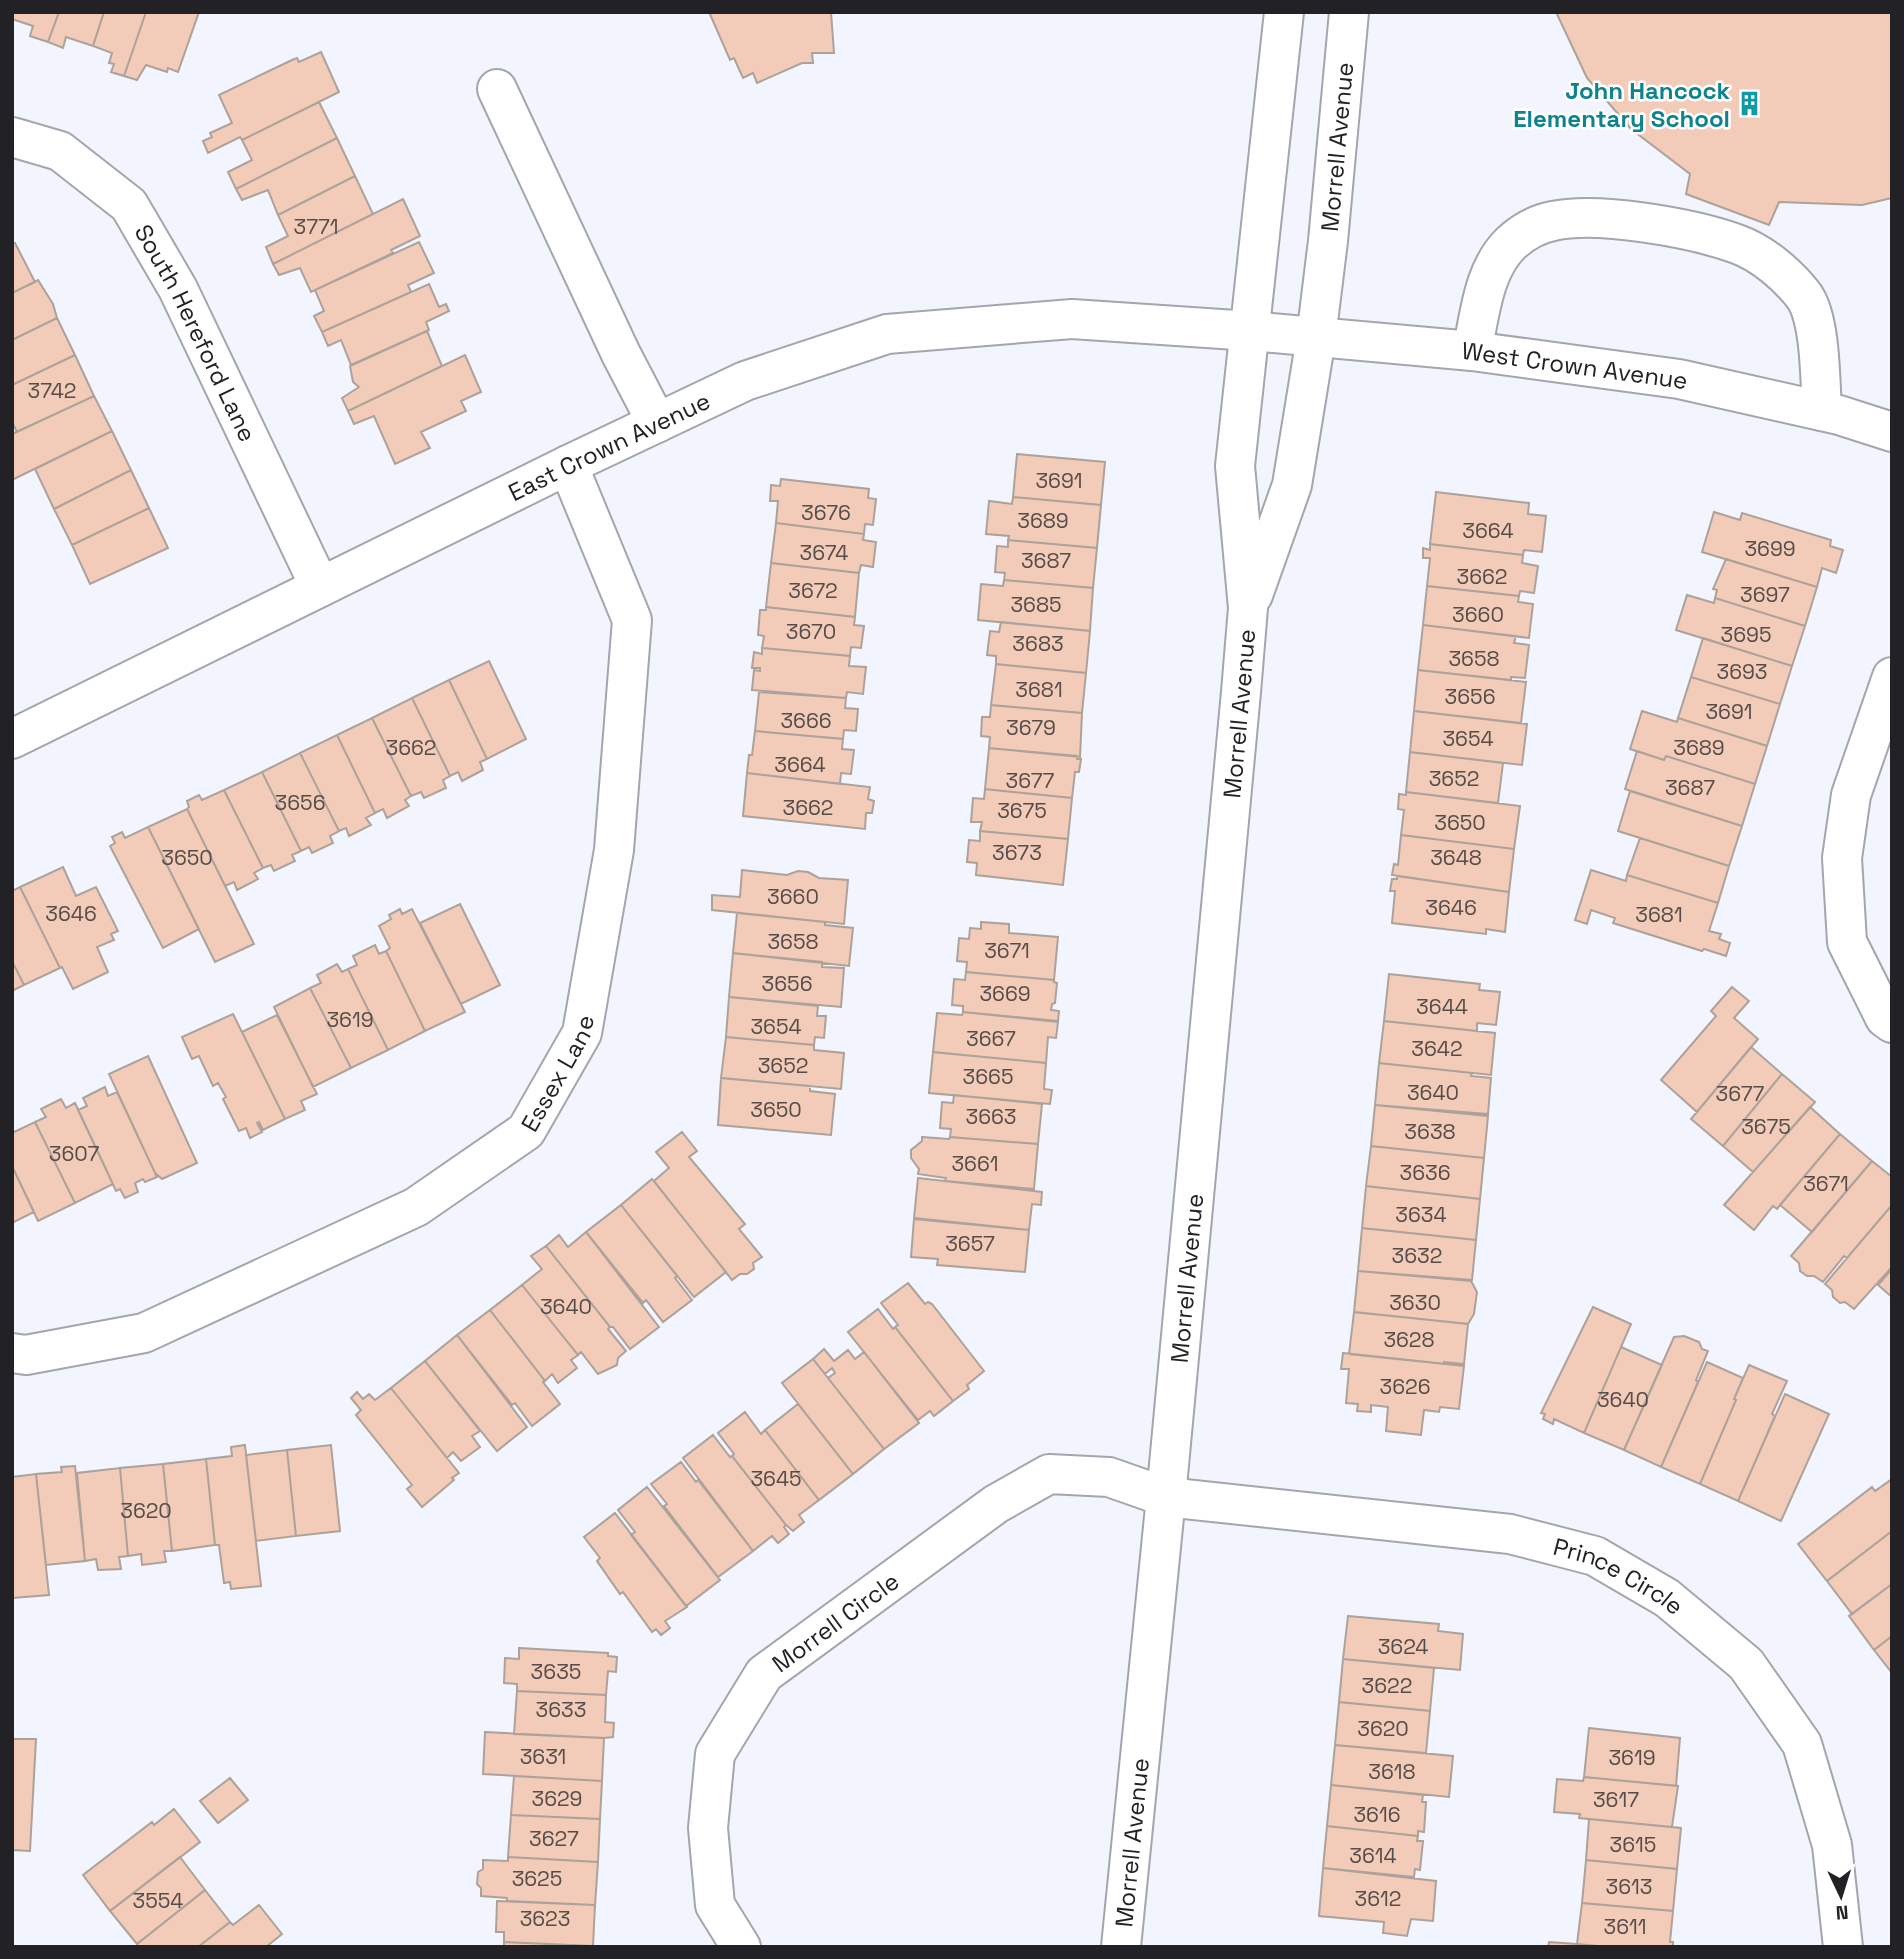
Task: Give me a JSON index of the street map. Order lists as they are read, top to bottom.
{
  "streets": {
    "street": [
      "Morrell Avenue",
      "South Hereford Lane",
      "West Crown Avenue",
      "East Crown Avenue",
      "Essex Lane",
      "Prince Circle",
      "Morrell Circle"
    ]
  },
  "crossings": [
    ["Morrell Avenue", "West Crown Avenue"],
    ["Morrell Avenue", "East Crown Avenue"],
    ["Morrell Avenue", "Prince Circle"],
    ["Morrell Avenue", "Morrell Circle"],
    ["South Hereford Lane", "East Crown Avenue"],
    ["West Crown Avenue", "East Crown Avenue"],
    ["East Crown Avenue", "Essex Lane"],
    ["Prince Circle", "Morrell Circle"]
  ],
  "places": {
    "building": ["John Hancock Elementary School"]
  },
  "house_numbers": [
    "3771",
    "3742",
    "3691",
    "3676",
    "3689",
    "3664",
    "3699",
    "3674",
    "3687",
    "3662",
    "3672",
    "3697",
    "3685",
    "3660",
    "3670",
    "3695",
    "3683",
    "3658",
    "3693",
    "3681",
    "3656",
    "3691",
    "3666",
    "3679",
    "3654",
    "3662",
    "3689",
    "3664",
    "3652",
    "3677",
    "3687",
    "3656",
    "3662",
    "3675",
    "3650",
    "3673",
    "3650",
    "3648",
    "3660",
    "3646",
    "3646",
    "3681",
    "3658",
    "3671",
    "3656",
    "3669",
    "3644",
    "3619",
    "3654",
    "3667",
    "3642",
    "3652",
    "3665",
    "3640",
    "3677",
    "3650",
    "3663",
    "3675",
    "3638",
    "3607",
    "3661",
    "3636",
    "3671",
    "3634",
    "3657",
    "3632",
    "3630",
    "3640",
    "3628",
    "3626",
    "3640",
    "3645",
    "3620",
    "3624",
    "3635",
    "3622",
    "3633",
    "3620",
    "3631",
    "3619",
    "3618",
    "3629",
    "3617",
    "3616",
    "3627",
    "3615",
    "3614",
    "3625",
    "3613",
    "3612",
    "3554",
    "3623",
    "3611"
  ],
  "north": "bottom"
}
